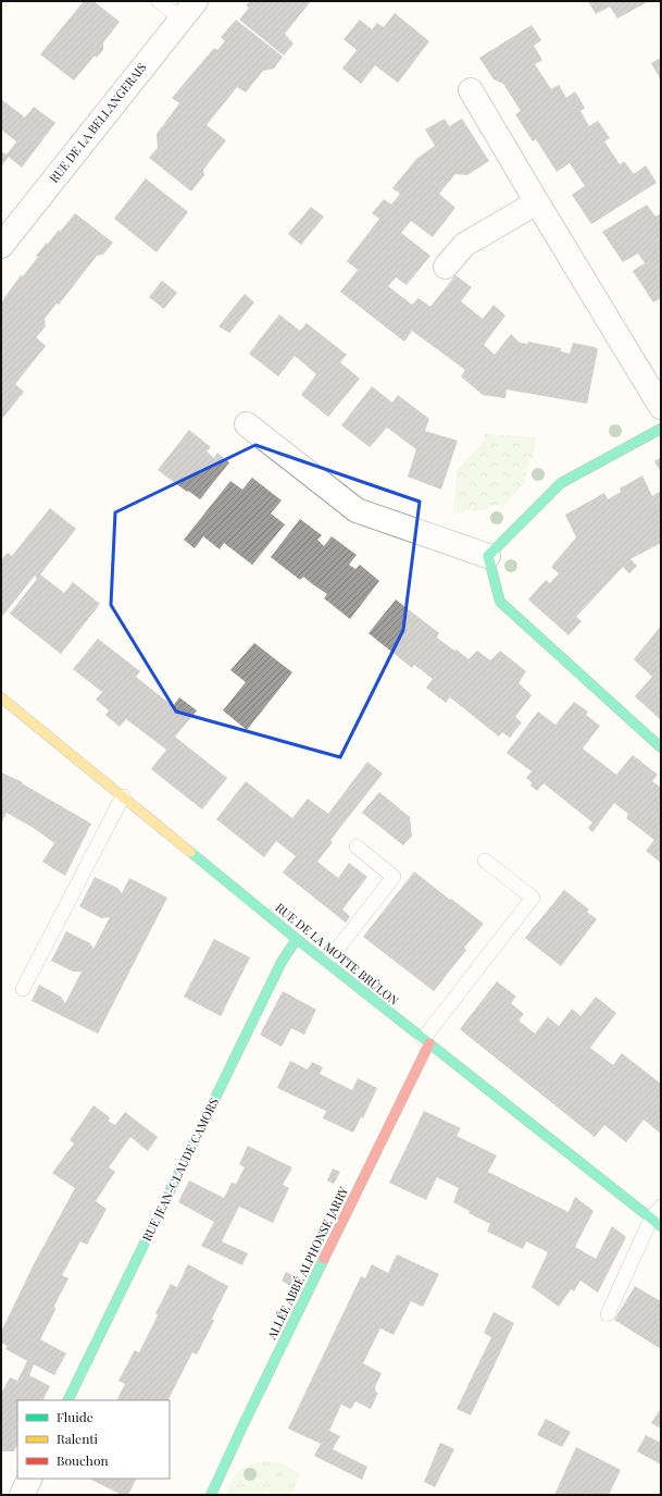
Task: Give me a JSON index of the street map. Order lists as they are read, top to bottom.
{
  "streets": {
    "street": [
      "RUE DE LA BELLANGERAIS",
      "RUE DE LA MOTTE BRÛLON",
      "RUE JEAN-CLAUDE CAMORS",
      "ALLÉE ABBÉ ALPHONSE JARRY"
    ]
  },
  "crossings": [
    ["RUE DE LA MOTTE BRÛLON", "RUE JEAN-CLAUDE CAMORS"],
    ["RUE DE LA MOTTE BRÛLON", "ALLÉE ABBÉ ALPHONSE JARRY"]
  ],
  "legend": ["Fluide", "Ralenti", "Bouchon"]
}
